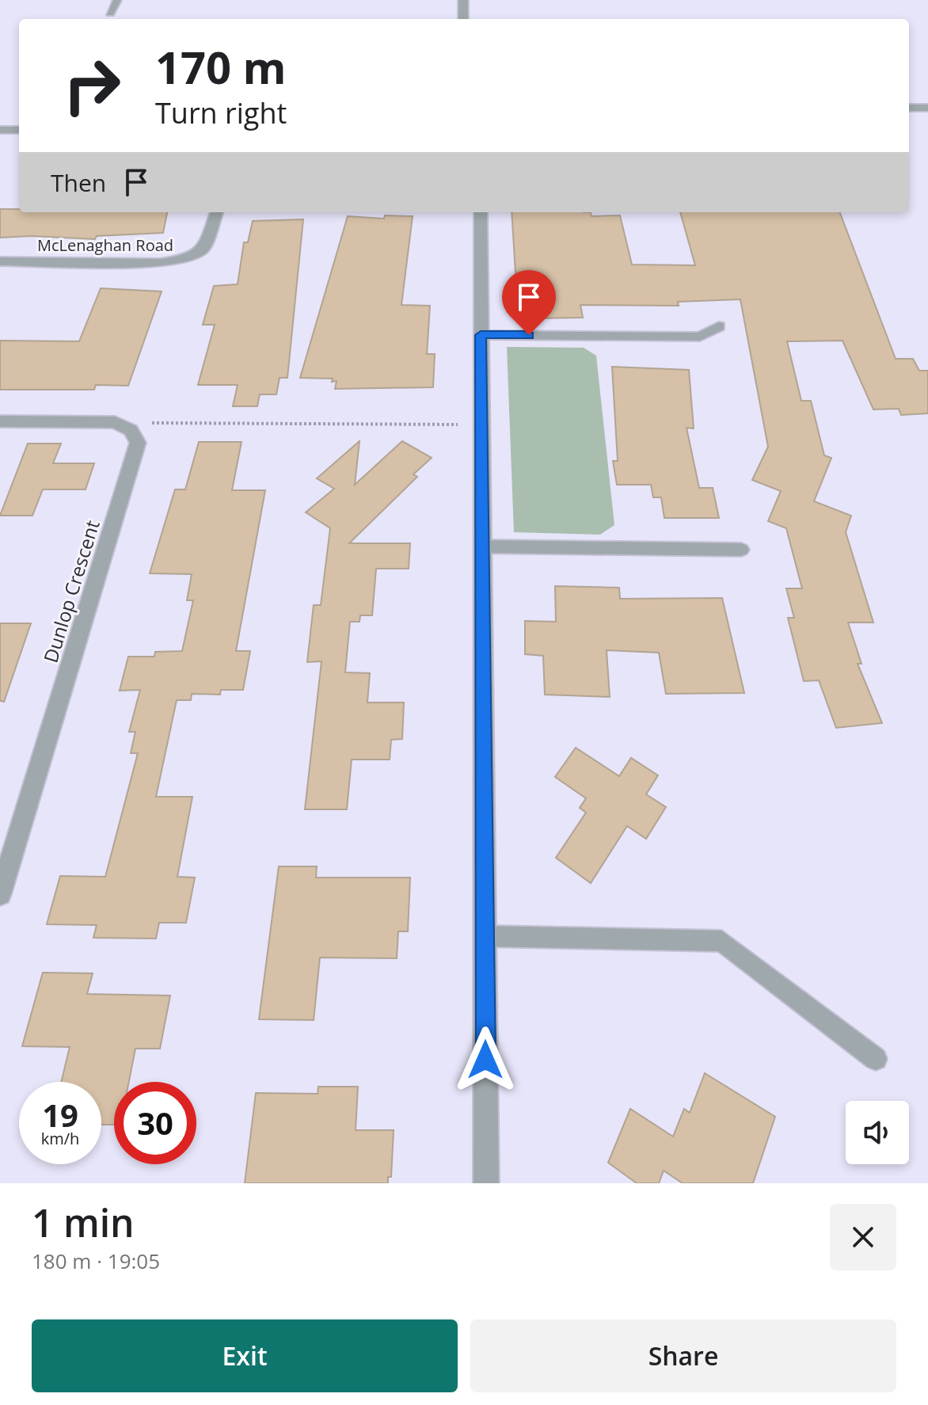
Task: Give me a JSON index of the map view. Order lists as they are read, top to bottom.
{
  "streets": {
    "street": ["McLenaghan Road", "Dunlop Crescent"]
  },
  "page": {
    "turn": ["170 m", "Turn right"],
    "then": "Then",
    "speed": "19 km/h",
    "limit": "30",
    "heading": ["1 min", "180 m · 19:05"],
    "buttons": ["Exit", "Share"]
  }
}
